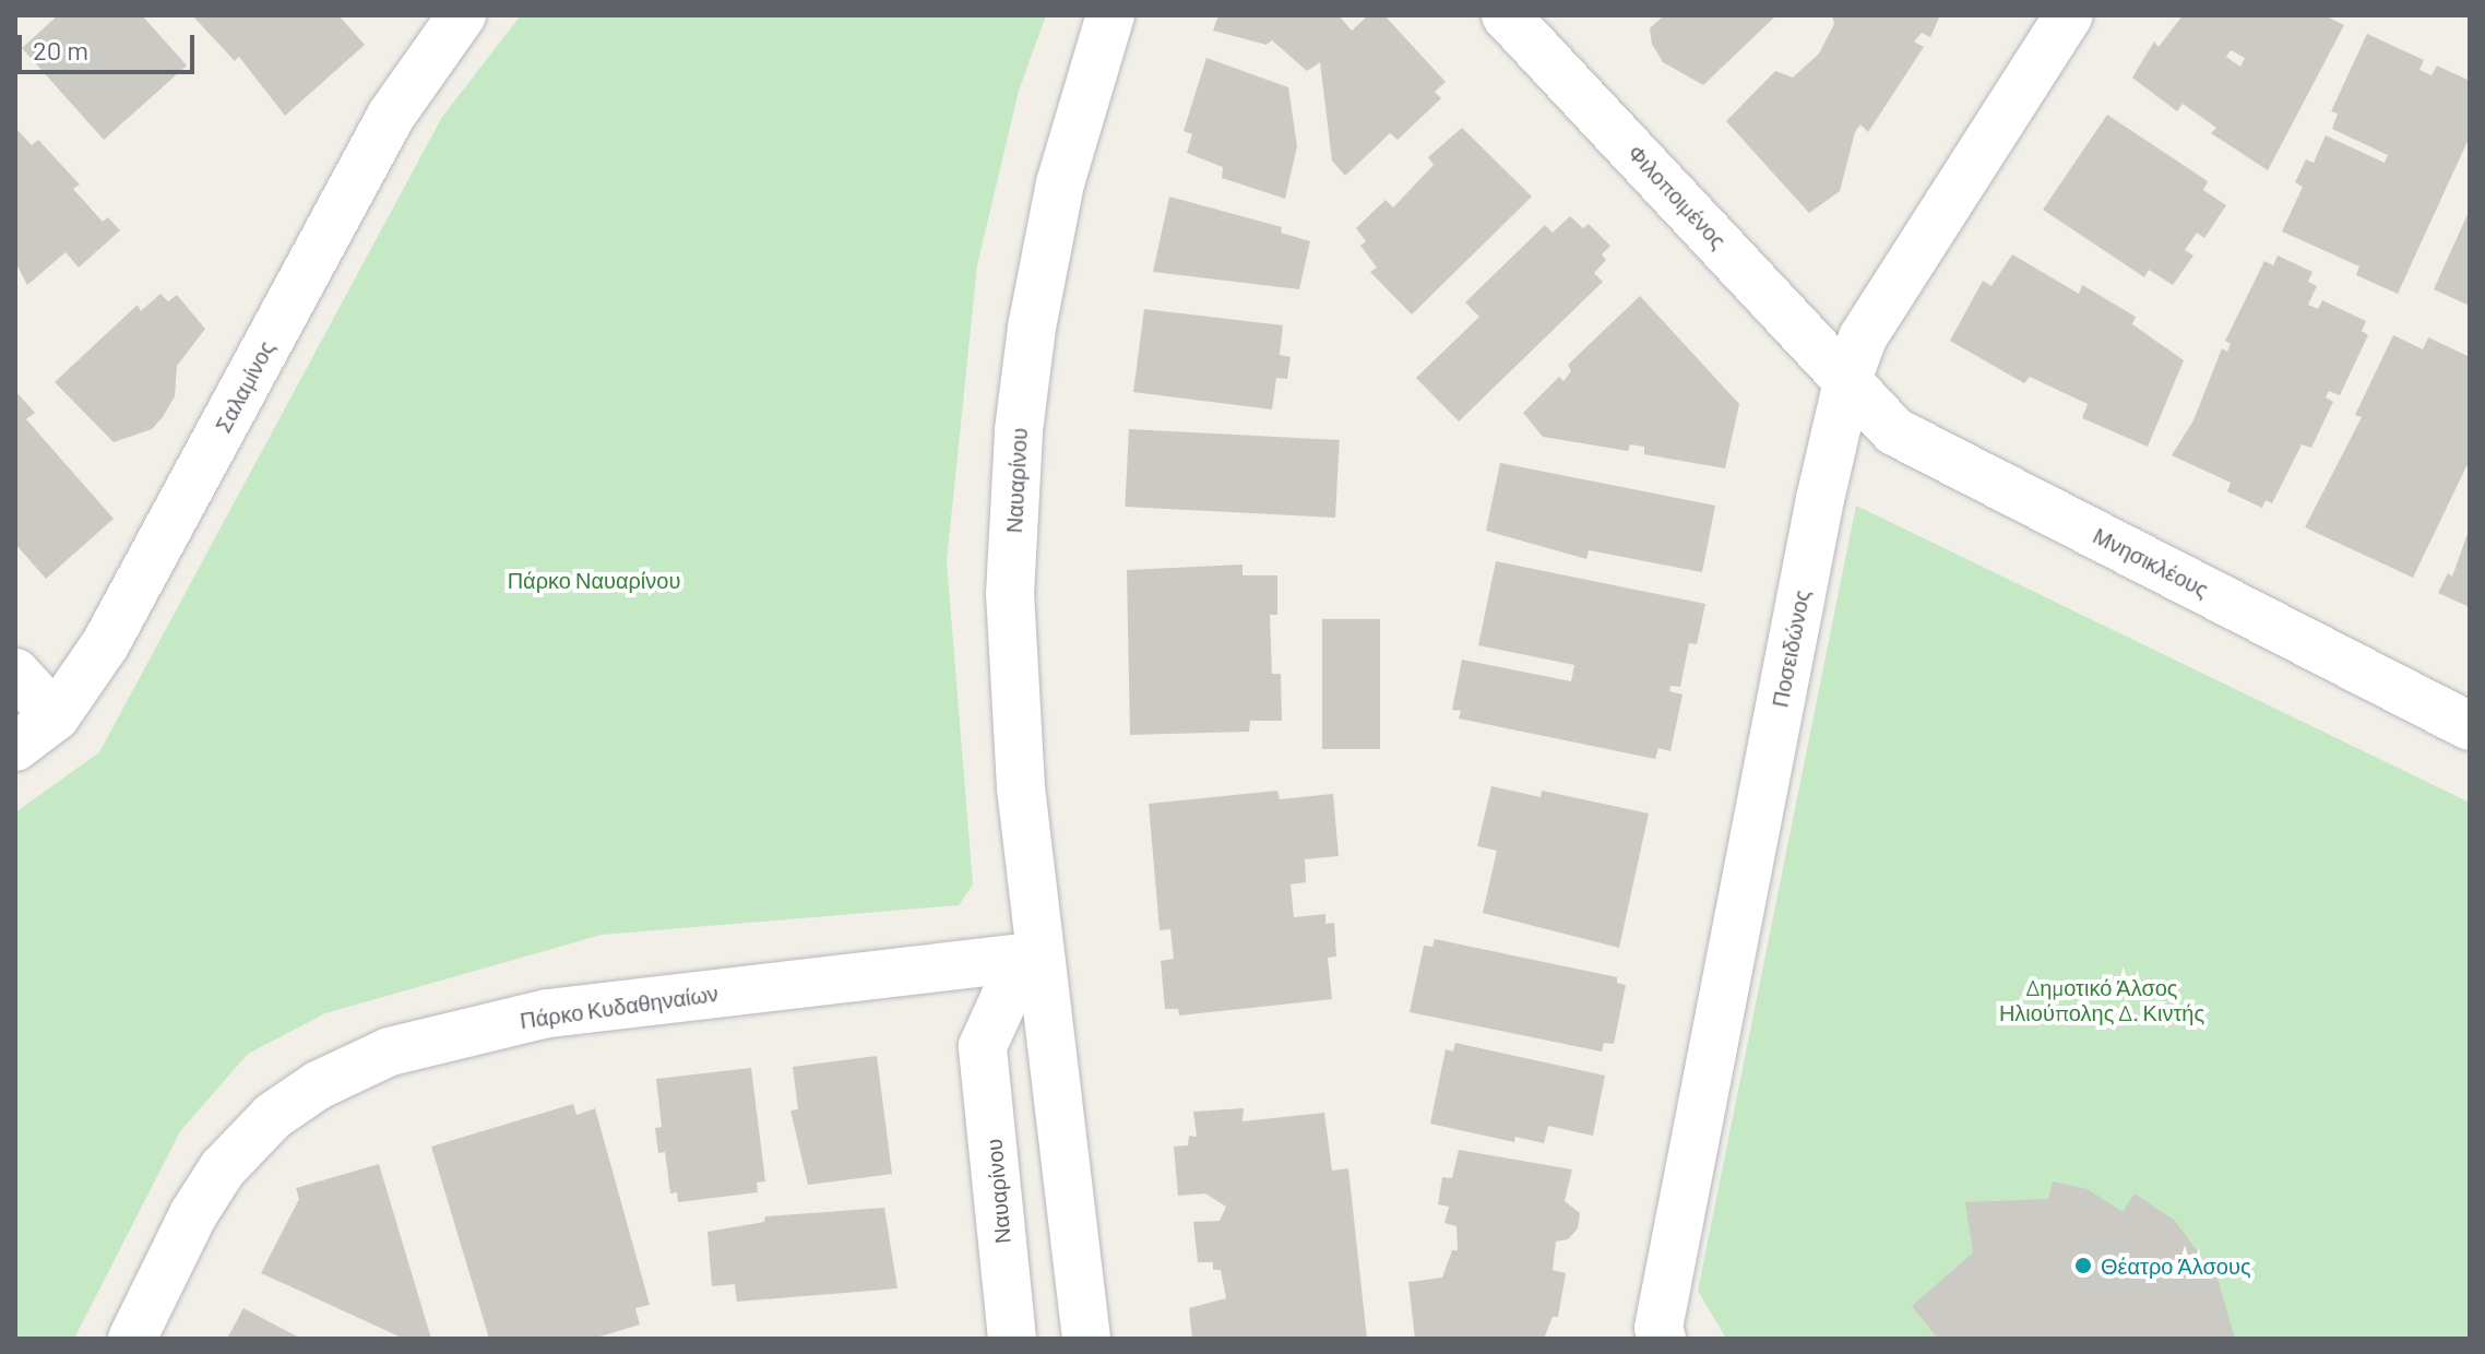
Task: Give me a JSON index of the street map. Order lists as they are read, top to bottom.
{
  "streets": {
    "street": [
      "Φιλοποιμένος",
      "Σαλαμίνος",
      "Ναυαρίνου",
      "Μνησικλέους",
      "Ποσειδώνος",
      "Πάρκο Κυδαθηναίων"
    ]
  },
  "crossings": [
    ["Φιλοποιμένος", "Μνησικλέους"],
    ["Φιλοποιμένος", "Ποσειδώνος"],
    ["Ναυαρίνου", "Πάρκο Κυδαθηναίων"],
    ["Μνησικλέους", "Ποσειδώνος"]
  ],
  "parks": ["Πάρκο Ναυαρίνου", "Δημοτικό Άλσος Ηλιούπολης Δ. Κιντής"],
  "places": ["Θέατρο Άλσους"],
  "scale_bar": "20 m"
}
